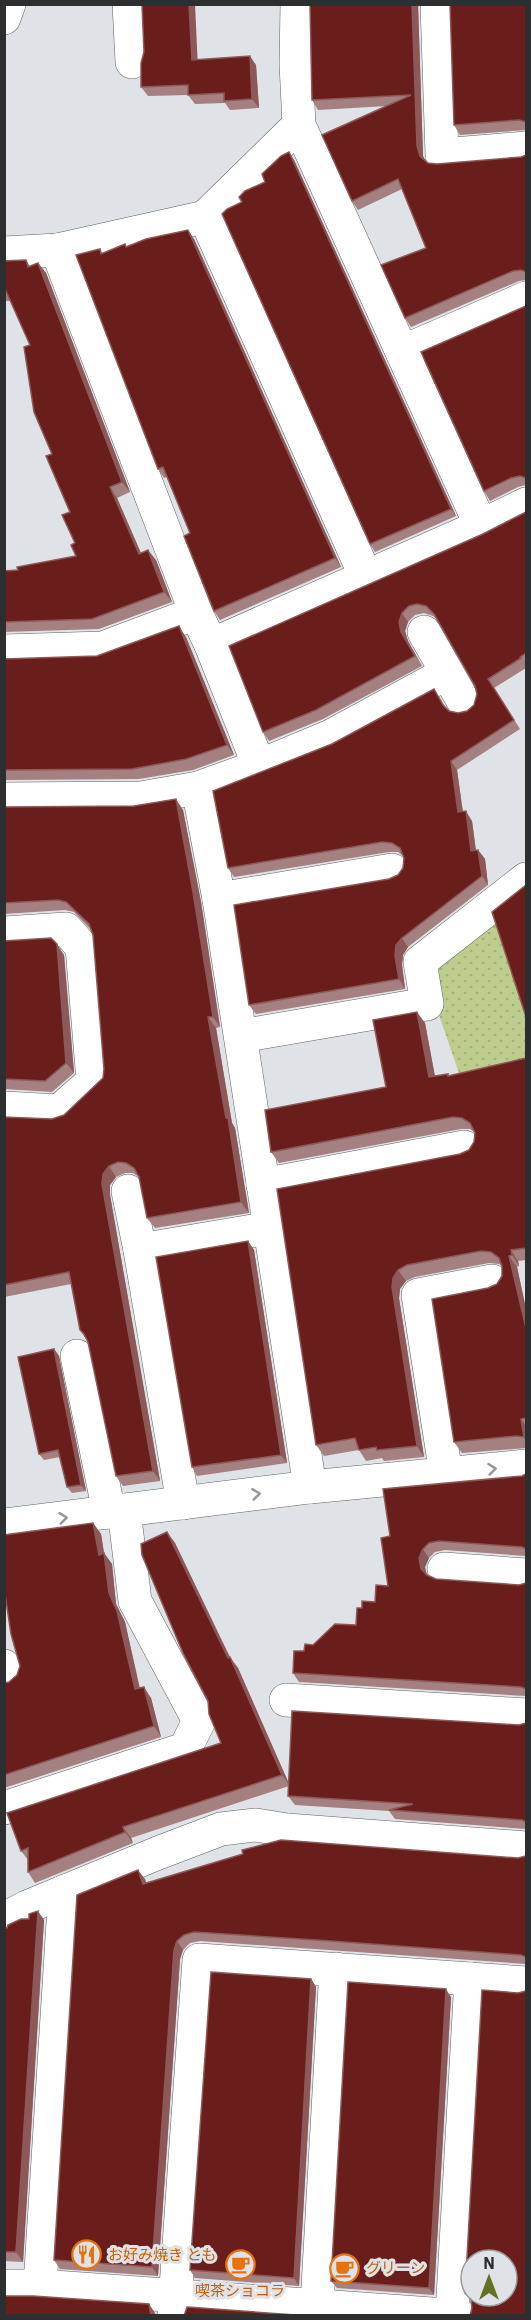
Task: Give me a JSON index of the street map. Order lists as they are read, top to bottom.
{
  "places": {
    "restaurant": ["お好み焼き とも"],
    "cafe": ["喫茶ショコラ", "グリーン"]
  },
  "north": "top"
}
